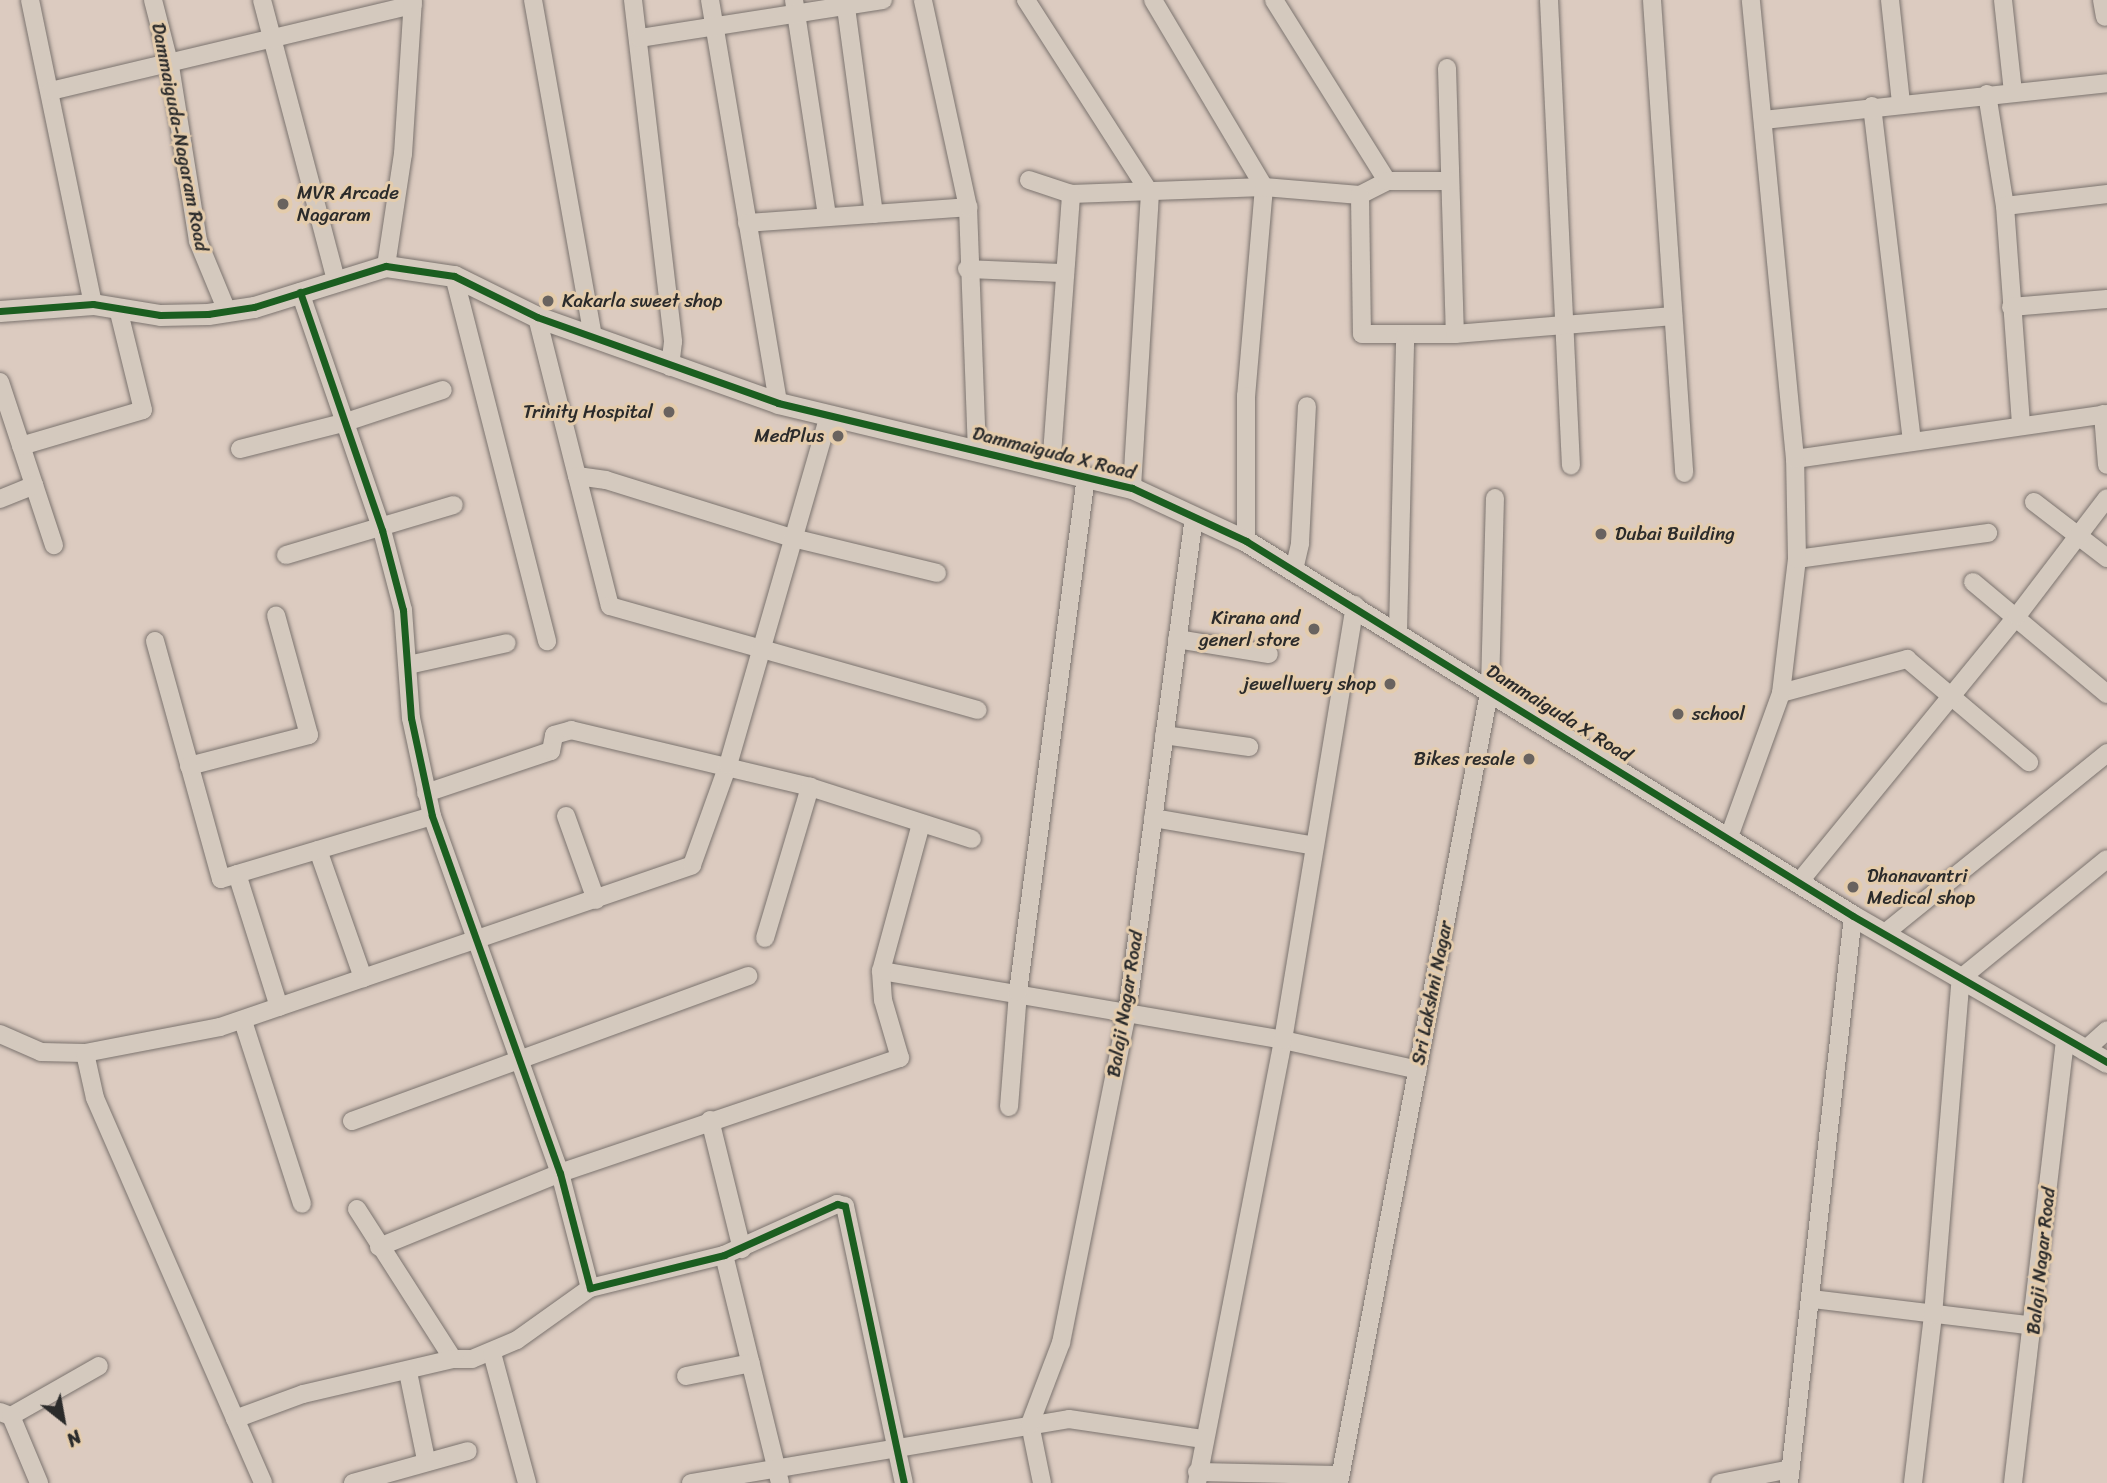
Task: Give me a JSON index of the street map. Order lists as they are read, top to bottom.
{
  "streets": {
    "street": [
      "Dammaiguda-Nagaram Road",
      "Dammaiguda X Road",
      "Sri Lakshni Nagar",
      "Balaji Nagar Road"
    ]
  },
  "crossings": [
    ["Dammaiguda-Nagaram Road", "Dammaiguda X Road"],
    ["Dammaiguda X Road", "Sri Lakshni Nagar"],
    ["Dammaiguda X Road", "Balaji Nagar Road"]
  ],
  "places": [
    "MVR Arcade Nagaram",
    "Kakarla sweet shop",
    "Trinity Hospital",
    "MedPlus",
    "Dubai Building",
    "Kirana and generl store",
    "jewellwery shop",
    "school",
    "Bikes resale",
    "Dhanavantri Medical shop"
  ],
  "north": "bottom right"
}
